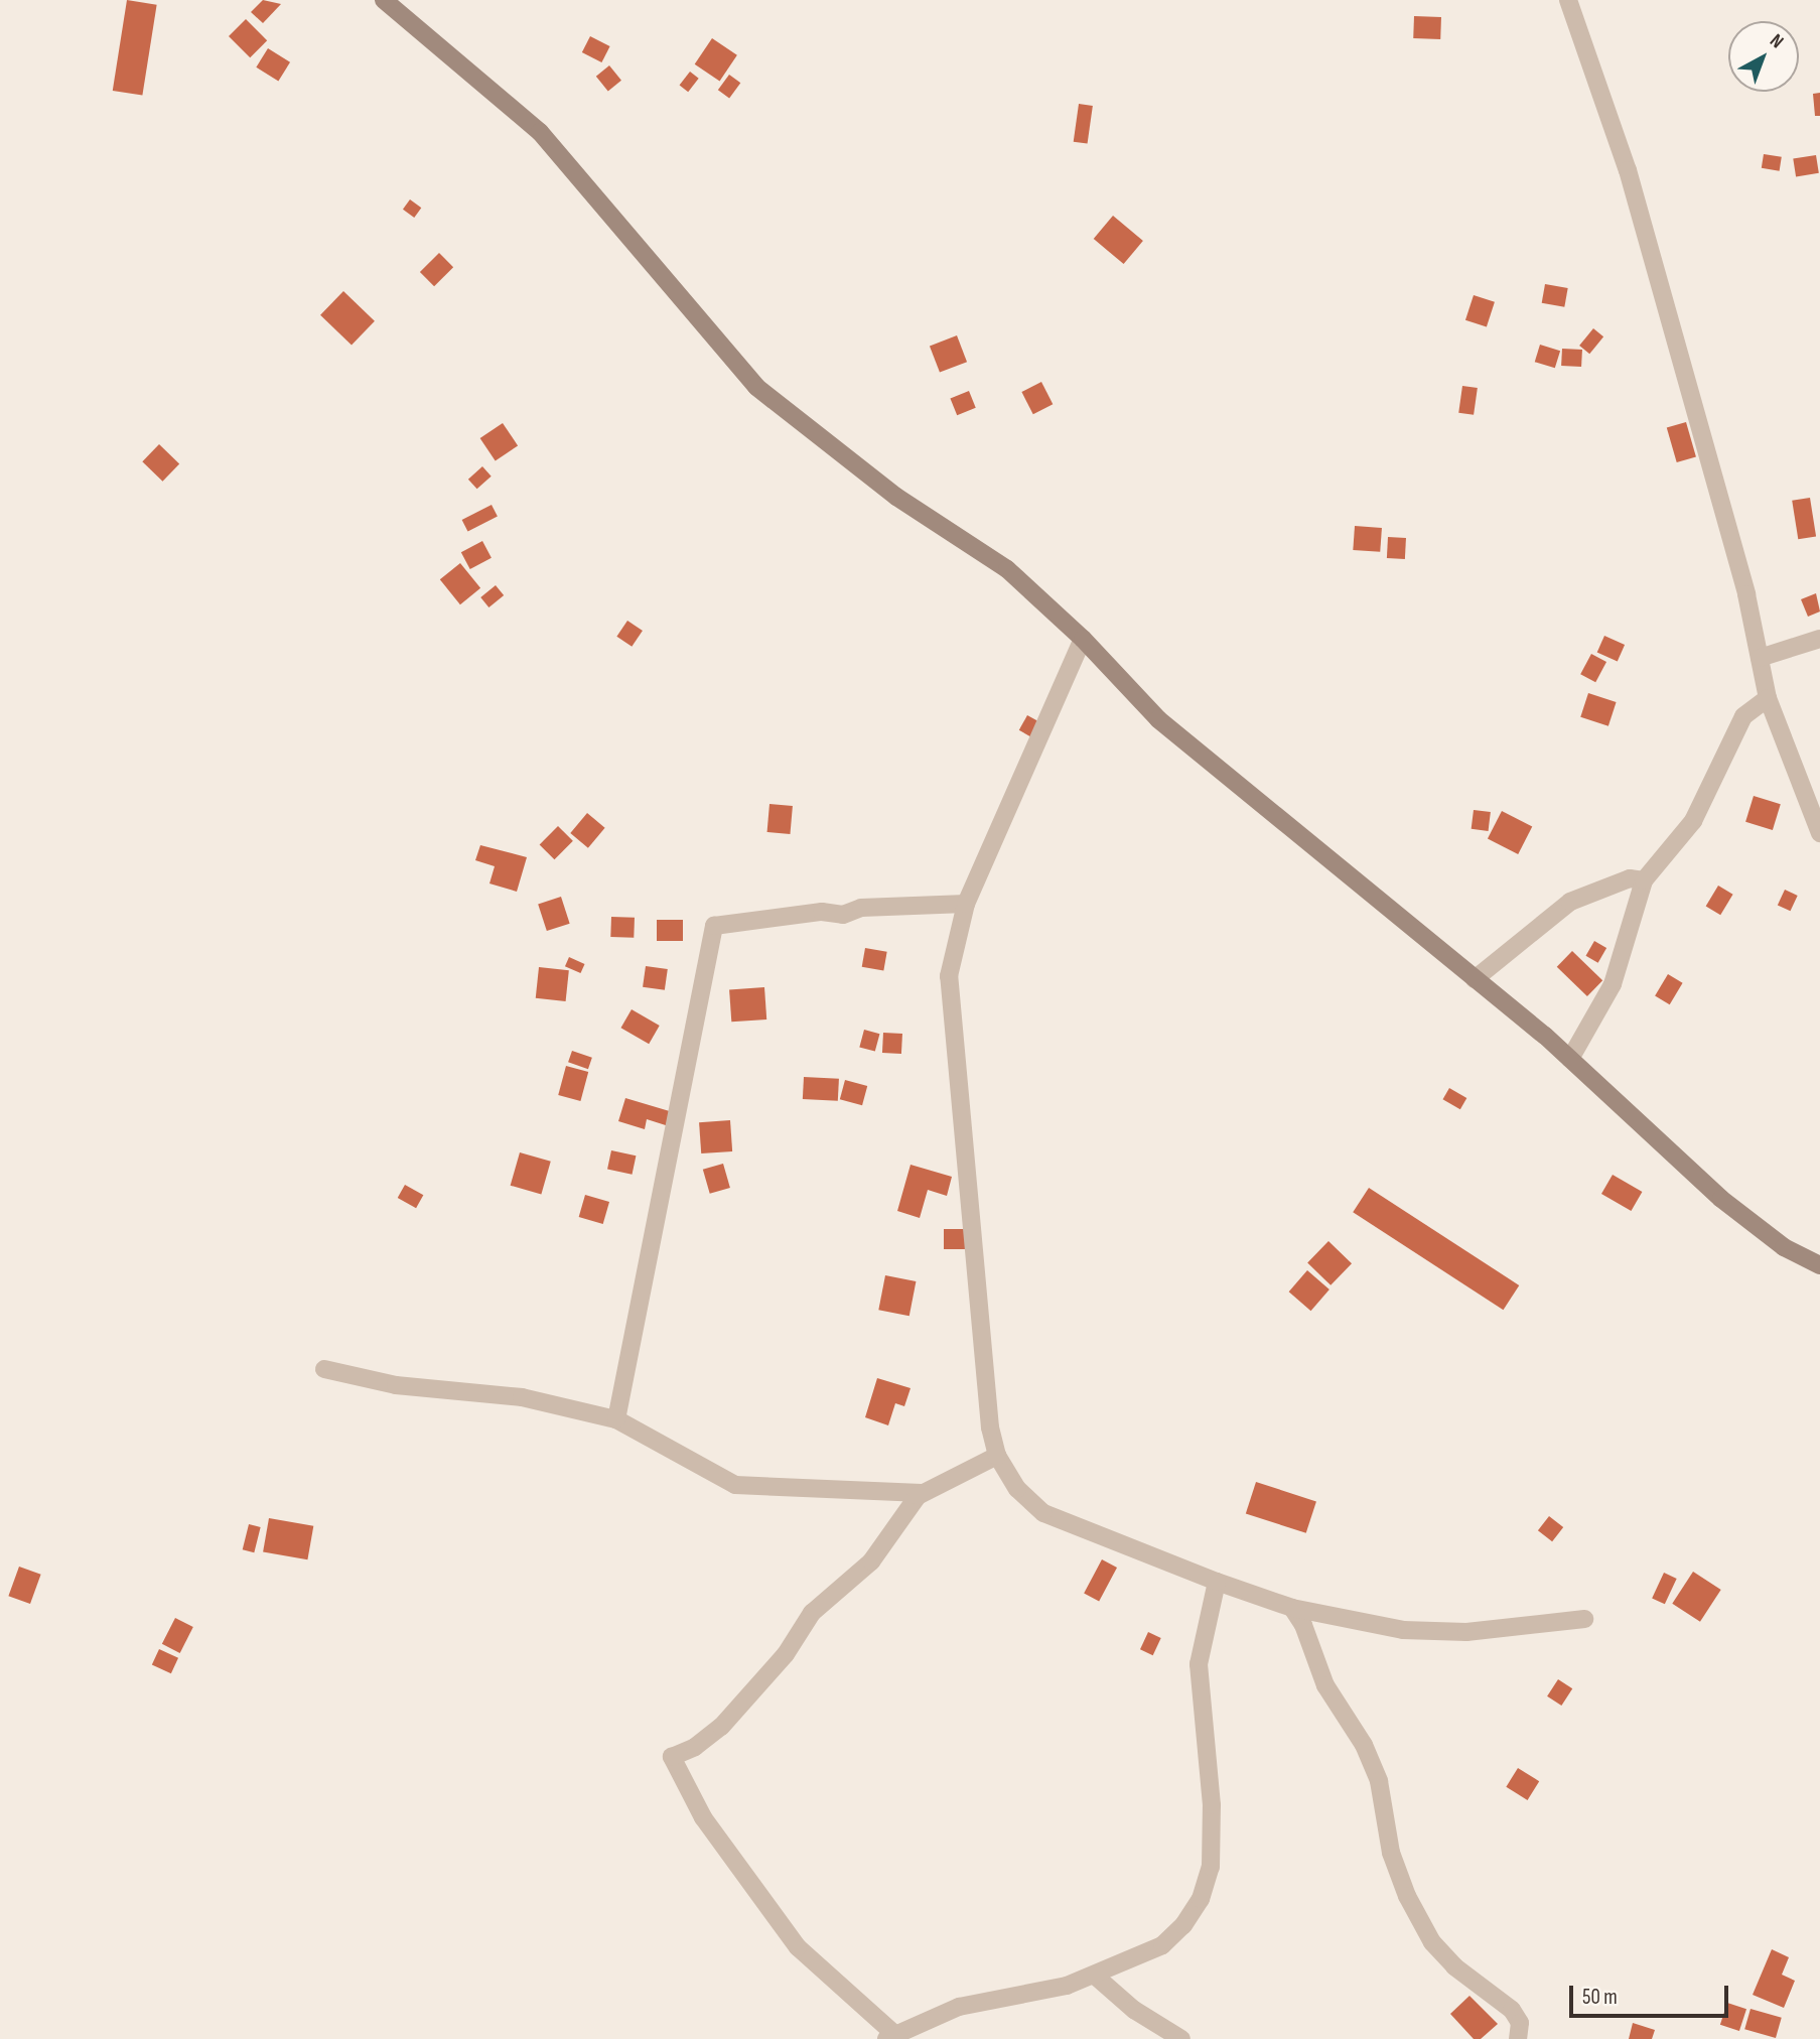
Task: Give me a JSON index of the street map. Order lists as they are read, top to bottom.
{
  "scale_bar": "50 m",
  "north": "top right"
}
